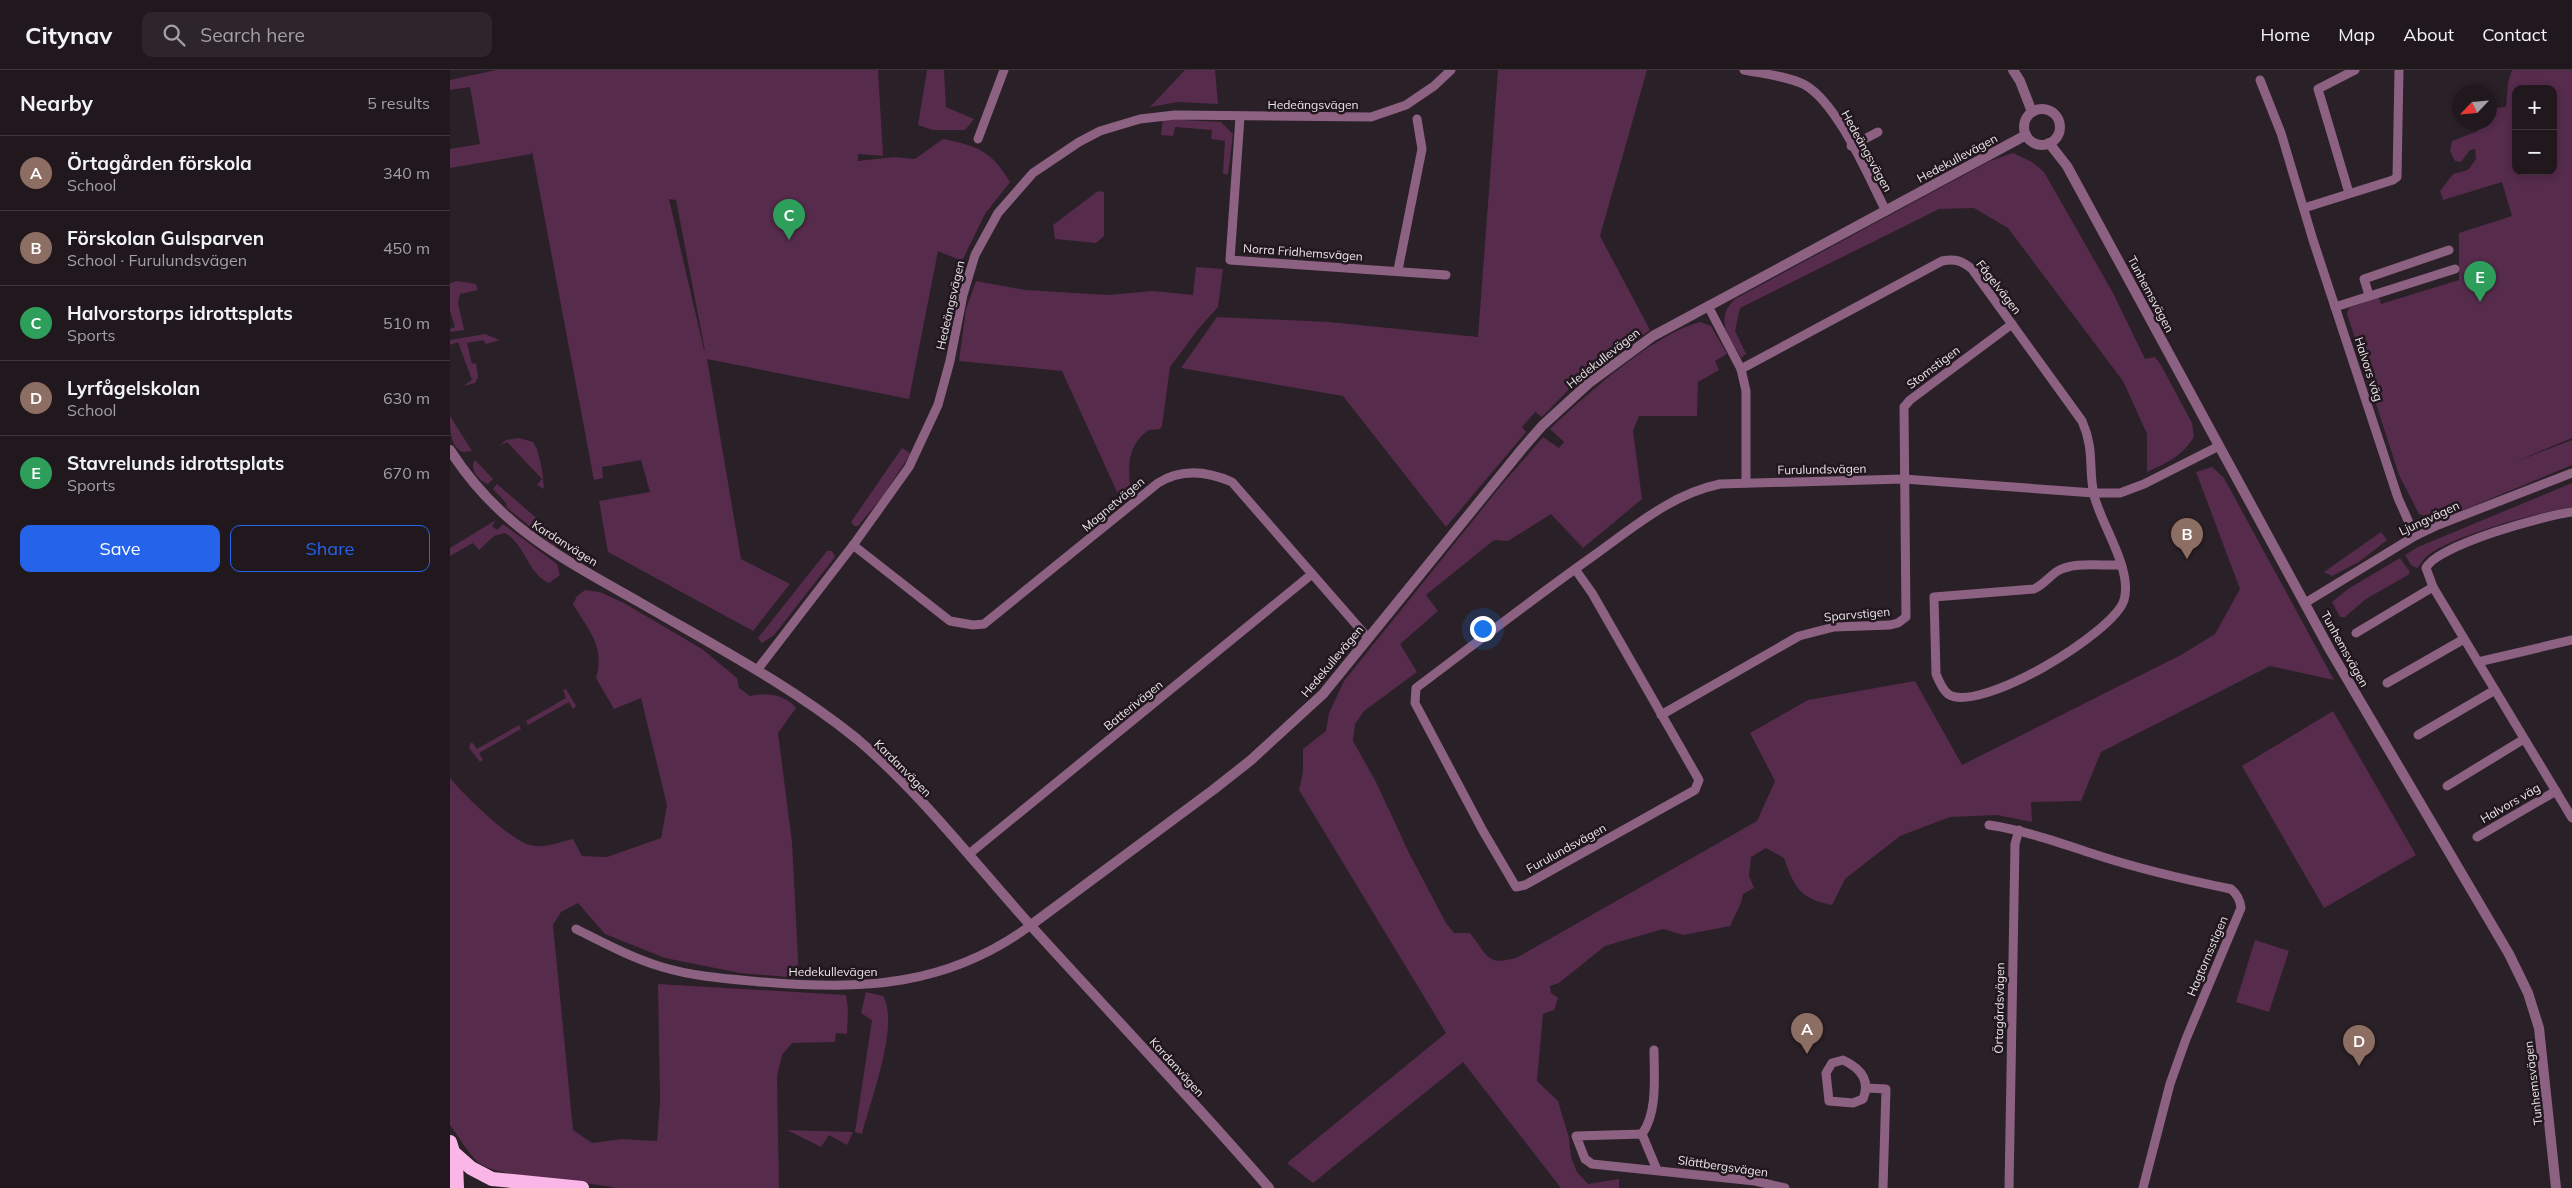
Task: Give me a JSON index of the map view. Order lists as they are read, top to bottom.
{
  "streets": {
    "street": [
      "Hedeängsvägen",
      "Hedekullevägen",
      "Norra Fridhemsvägen",
      "Fågelvägen",
      "Tunhemsvägen",
      "Stomstigen",
      "Halvors väg",
      "Furulundsvägen",
      "Magnetvägen",
      "Ljungvägen",
      "Kardanvägen",
      "Sparvstigen",
      "Batterivägen",
      "Hagtornsstigen",
      "Örtagårdsvägen",
      "Slättbergsvägen"
    ]
  },
  "crossings": [
    ["Hedeängsvägen", "Hedekullevägen"],
    ["Hedeängsvägen", "Norra Fridhemsvägen"],
    ["Hedeängsvägen", "Magnetvägen"],
    ["Hedeängsvägen", "Kardanvägen"],
    ["Hedekullevägen", "Tunhemsvägen"],
    ["Hedekullevägen", "Magnetvägen"],
    ["Hedekullevägen", "Kardanvägen"],
    ["Fågelvägen", "Stomstigen"],
    ["Fågelvägen", "Furulundsvägen"],
    ["Tunhemsvägen", "Furulundsvägen"],
    ["Tunhemsvägen", "Ljungvägen"],
    ["Stomstigen", "Furulundsvägen"],
    ["Stomstigen", "Sparvstigen"],
    ["Halvors väg", "Ljungvägen"],
    ["Furulundsvägen", "Sparvstigen"],
    ["Magnetvägen", "Batterivägen"],
    ["Kardanvägen", "Batterivägen"],
    ["Hagtornsstigen", "Örtagårdsvägen"]
  ],
  "north": "bottom left",
  "page": {
    "header": "Citynav",
    "search": "Search here",
    "nav": [
      "Home",
      "Map",
      "About",
      "Contact"
    ],
    "heading": ["Nearby", "5 results"],
    "map_buttons": ["+", "−"],
    "list": [
      {
        "mark": "A",
        "name": "Örtagården förskola",
        "note": "School",
        "value": "340 m"
      },
      {
        "mark": "B",
        "name": "Förskolan Gulsparven",
        "note": "School · Furulundsvägen",
        "value": "450 m"
      },
      {
        "mark": "C",
        "name": "Halvorstorps idrottsplats",
        "note": "Sports",
        "value": "510 m"
      },
      {
        "mark": "D",
        "name": "Lyrfågelskolan",
        "note": "School",
        "value": "630 m"
      },
      {
        "mark": "E",
        "name": "Stavrelunds idrottsplats",
        "note": "Sports",
        "value": "670 m"
      }
    ],
    "pins": [
      "C",
      "E",
      "B",
      "A",
      "D"
    ],
    "buttons": ["Save", "Share"]
  }
}
